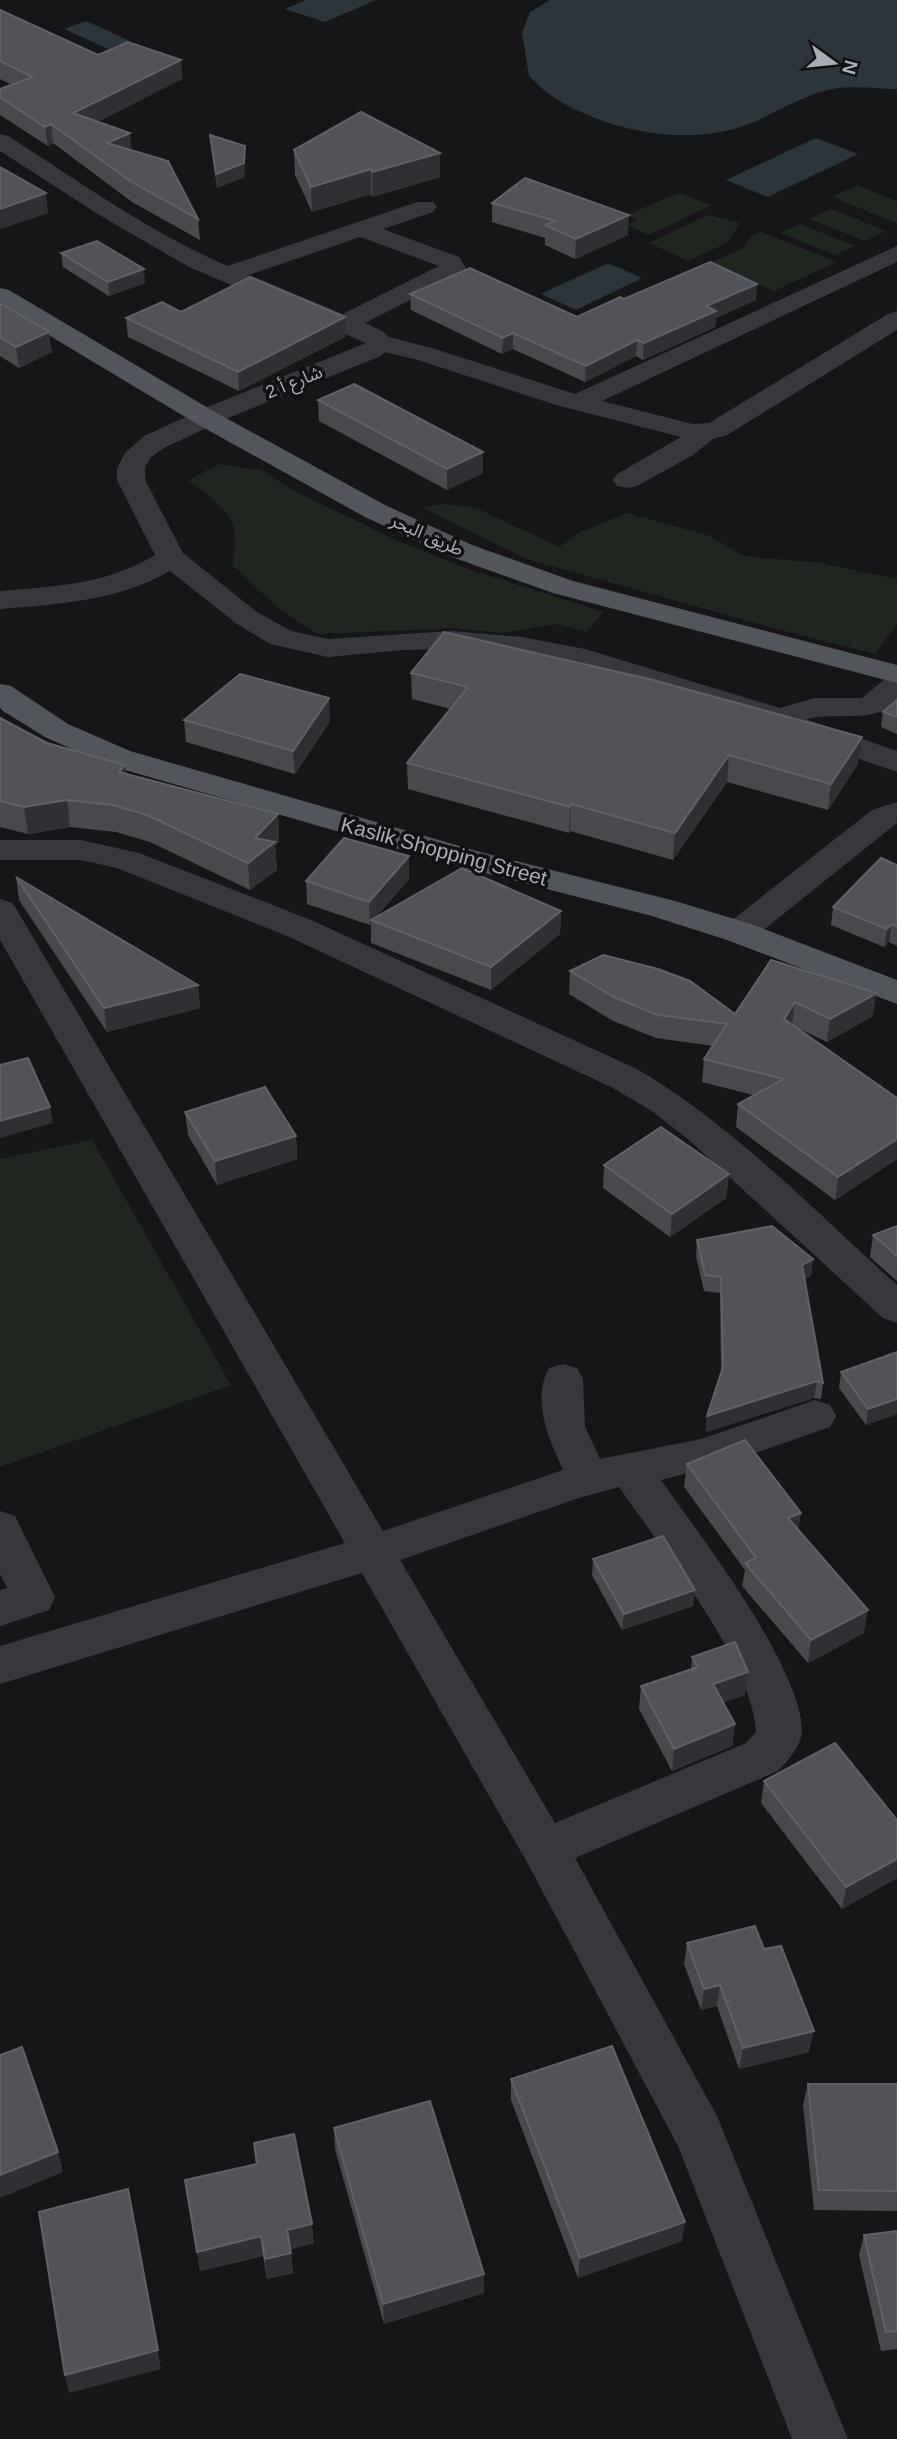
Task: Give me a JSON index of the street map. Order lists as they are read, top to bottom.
{
  "streets": {
    "main road": ["طريق البحر", "Kaslik Shopping Street"],
    "street": ["شارع أ 2"]
  },
  "crossings": [
    ["شارع أ 2", "طريق البحر"]
  ],
  "north": "right"
}
